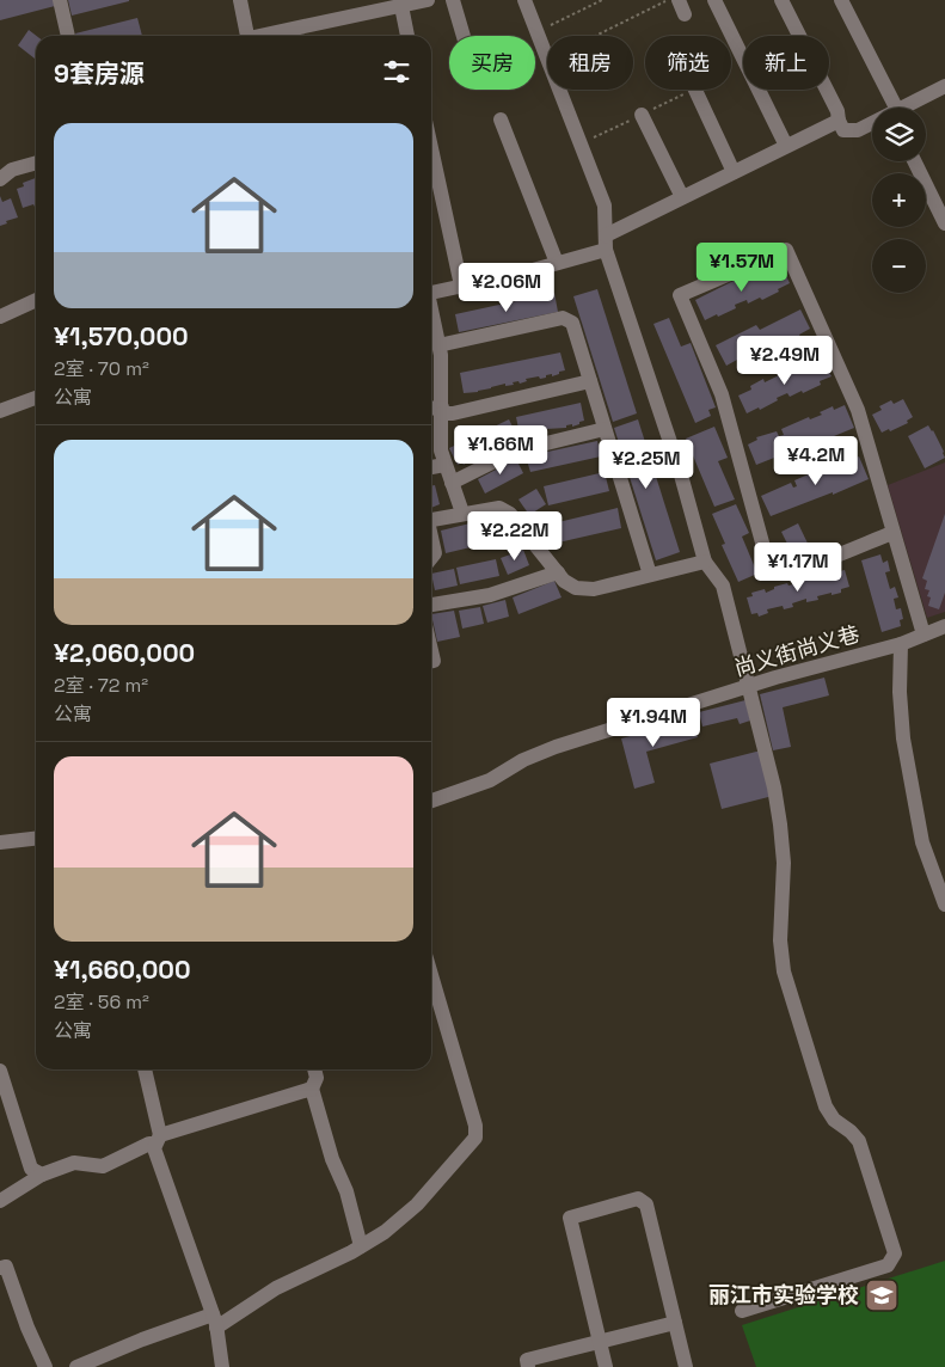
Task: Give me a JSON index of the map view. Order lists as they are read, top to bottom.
{
  "streets": {
    "street": ["尚义街尚义巷"]
  },
  "places": {
    "school or university": ["丽江市实验学校"]
  },
  "page": {
    "chip": [
      "买房",
      "租房",
      "筛选",
      "新上"
    ],
    "heading": "9套房源",
    "map_buttons": ["+", "−"],
    "list": [
      {
        "name": "¥1,570,000",
        "note": "2室 · 70 m² · 公寓"
      },
      {
        "name": "¥2,060,000",
        "note": "2室 · 72 m² · 公寓"
      },
      {
        "name": "¥1,660,000",
        "note": "2室 · 56 m² · 公寓"
      }
    ],
    "price": [
      "¥1.57M",
      "¥2.06M",
      "¥2.49M",
      "¥1.66M",
      "¥4.2M",
      "¥2.25M",
      "¥2.22M",
      "¥1.17M",
      "¥1.94M"
    ]
  }
}
